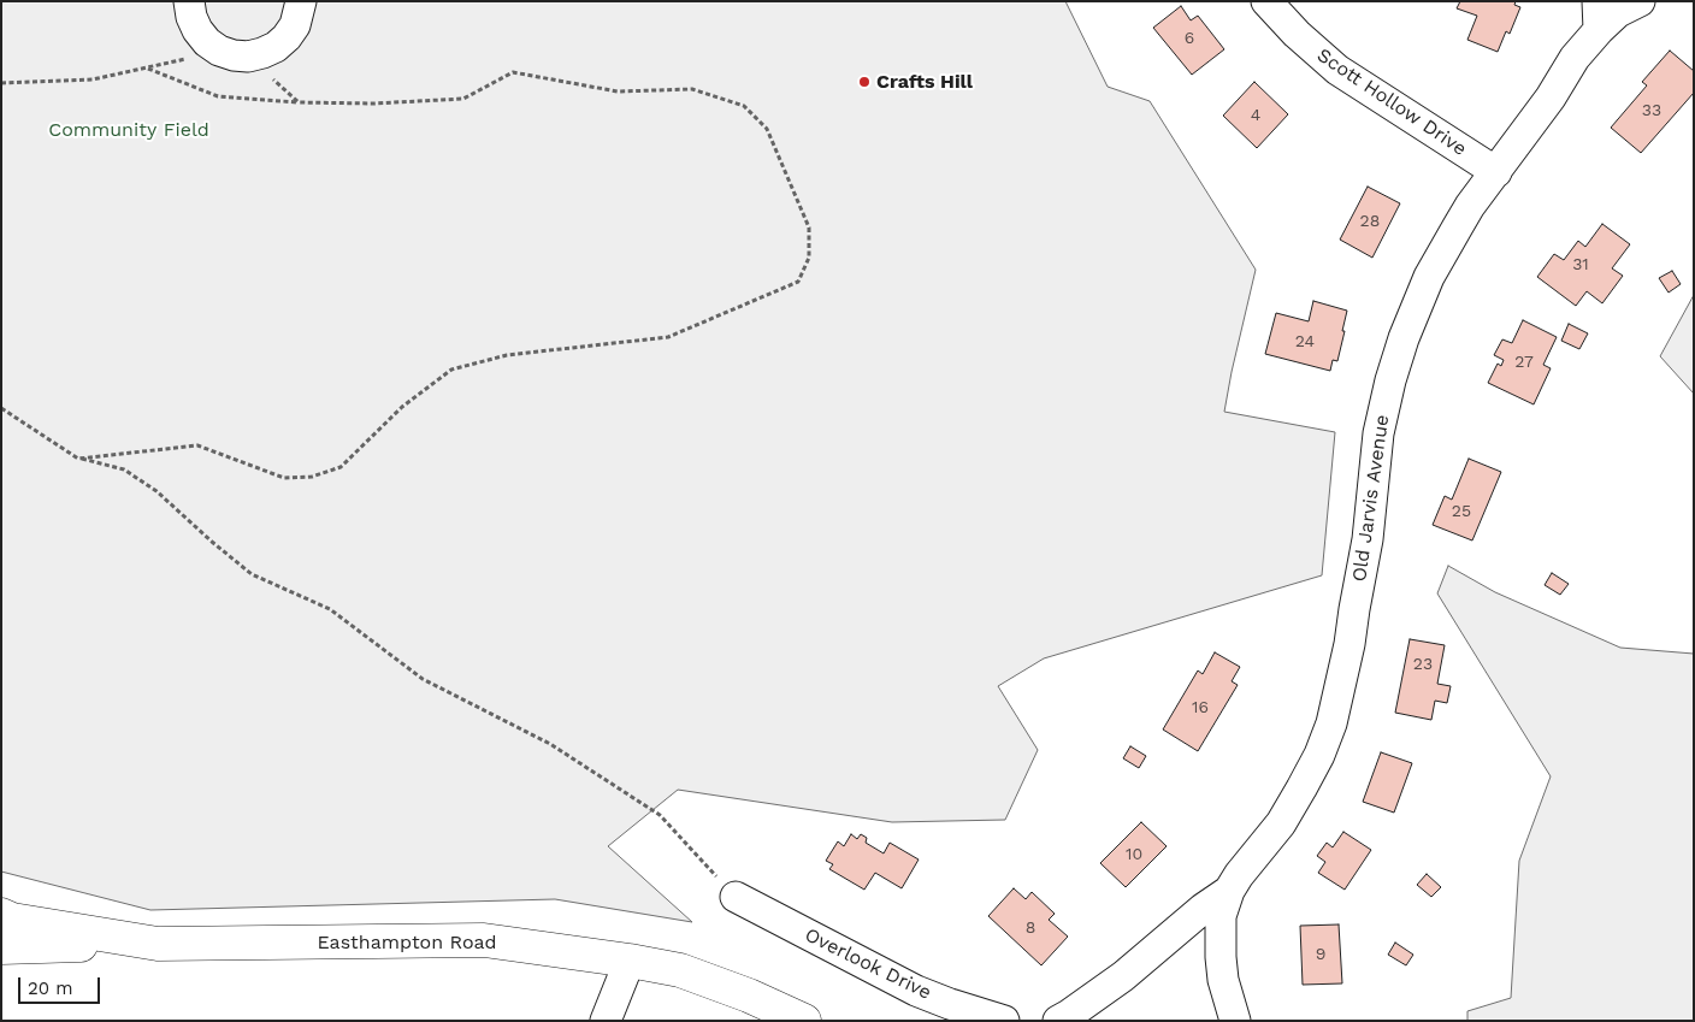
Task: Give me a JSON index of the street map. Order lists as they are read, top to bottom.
{
  "streets": {
    "main road": ["Easthampton Road"],
    "street": ["Scott Hollow Drive", "Old Jarvis Avenue", "Overlook Drive"]
  },
  "crossings": [
    ["Scott Hollow Drive", "Old Jarvis Avenue"]
  ],
  "parks": ["Community Field"],
  "places": ["Crafts Hill"],
  "house_numbers": [
    "6",
    "33",
    "4",
    "28",
    "31",
    "24",
    "27",
    "25",
    "23",
    "16",
    "10",
    "8",
    "9"
  ],
  "scale_bar": "20 m"
}
